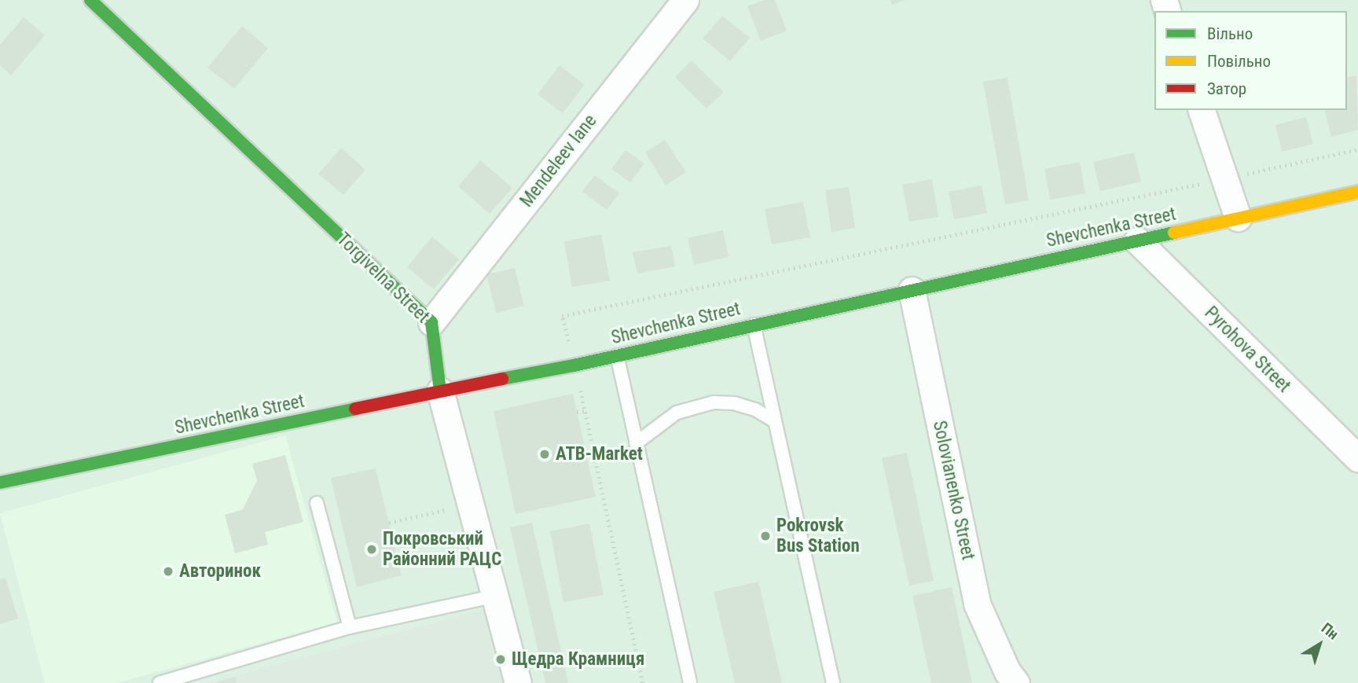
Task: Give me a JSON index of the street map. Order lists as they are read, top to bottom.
{
  "streets": {
    "street": [
      "Mendeleev lane",
      "Shevchenka Street",
      "Torgivelna Street",
      "Pyrohova Street",
      "Solovianenko Street"
    ]
  },
  "crossings": [
    ["Mendeleev lane", "Torgivelna Street"],
    ["Shevchenka Street", "Torgivelna Street"],
    ["Shevchenka Street", "Pyrohova Street"],
    ["Shevchenka Street", "Solovianenko Street"]
  ],
  "places": [
    "ATB-Market",
    "Pokrovsk Bus Station",
    "Покровський Районний РАЦС",
    "Авторинок",
    "Щедра Крамниця"
  ],
  "legend": ["Вільно", "Повільно", "Затор"],
  "north": "top right"
}
